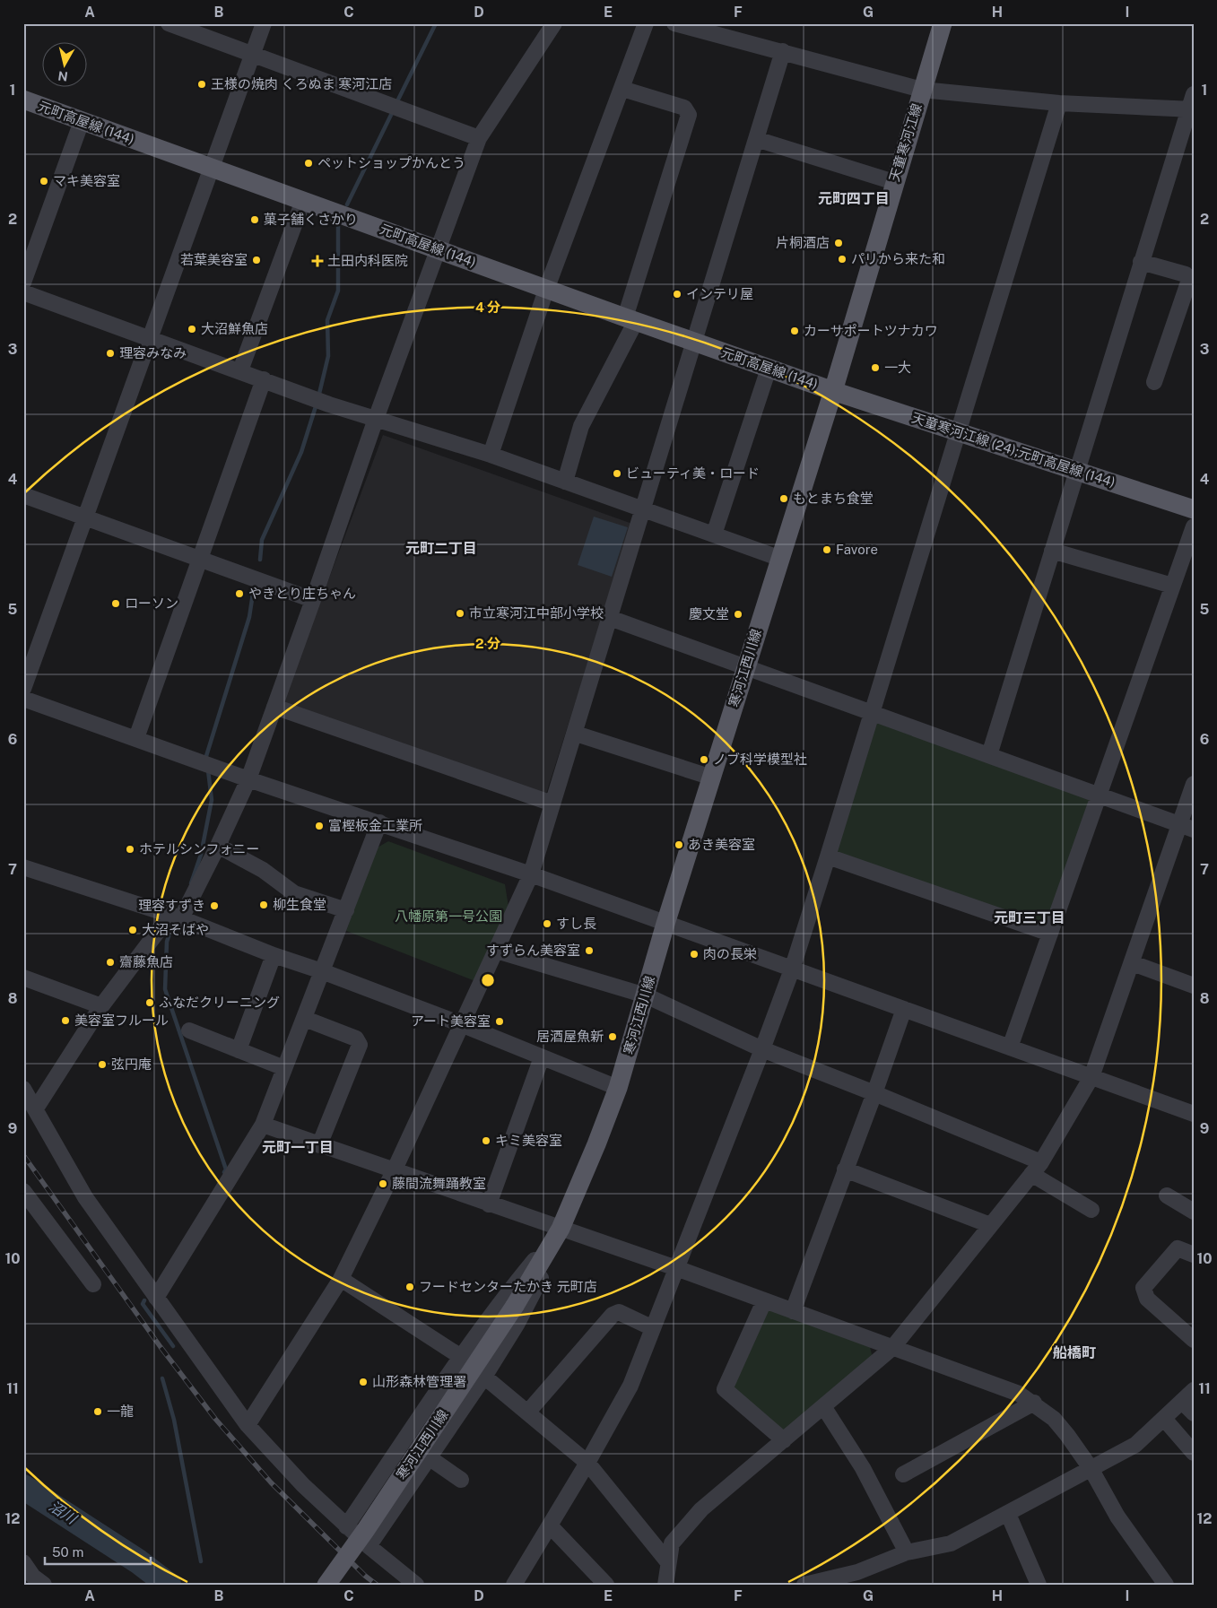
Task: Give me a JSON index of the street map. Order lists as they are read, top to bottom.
{
  "streets": {
    "main road": [
      "元町高屋線 (144)",
      "天童寒河江線",
      "天童寒河江線 (24);元町高屋線 (144)",
      "寒河江西川線"
    ]
  },
  "crossings": [
    ["元町高屋線 (144)", "天童寒河江線"],
    ["元町高屋線 (144)", "天童寒河江線 (24);元町高屋線 (144)"],
    ["元町高屋線 (144)", "寒河江西川線"],
    ["天童寒河江線", "天童寒河江線 (24);元町高屋線 (144)"],
    ["天童寒河江線", "寒河江西川線"],
    ["天童寒河江線 (24);元町高屋線 (144)", "寒河江西川線"]
  ],
  "districts": [
    "元町四丁目",
    "元町二丁目",
    "元町三丁目",
    "元町一丁目",
    "船橋町"
  ],
  "water": ["沼川"],
  "parks": ["八幡原第一号公園"],
  "places": {
    "other": [
      "王様の焼肉 くろぬま 寒河江店",
      "ペットショップかんとう",
      "マキ美容室",
      "菓子舗くさかり",
      "片桐酒店",
      "パリから来た和",
      "若葉美容室",
      "インテリ屋",
      "大沼鮮魚店",
      "カーサポートツナカワ",
      "理容みなみ",
      "一大",
      "ビューティ美・ロード",
      "もとまち食堂",
      "Favore",
      "やきとり庄ちゃん",
      "ローソン",
      "市立寒河江中部小学校",
      "慶文堂",
      "ノブ科学模型社",
      "富樫板金工業所",
      "あき美容室",
      "ホテルシンフォニー",
      "柳生食堂",
      "理容すずき",
      "すし長",
      "大沼そばや",
      "すずらん美容室",
      "肉の長栄",
      "齋藤魚店",
      "ふなだクリーニング",
      "美容室フルール",
      "アート美容室",
      "居酒屋魚新",
      "弦円庵",
      "キミ美容室",
      "藤間流舞踊教室",
      "フードセンターたかき 元町店",
      "山形森林管理署",
      "一龍"
    ],
    "health": ["土田内科医院"]
  },
  "scale_bar": "50 m",
  "north": "bottom",
  "grid": {
    "columns": [
      "A",
      "B",
      "C",
      "D",
      "E",
      "F",
      "G",
      "H",
      "I"
    ],
    "rows": [
      "1",
      "2",
      "3",
      "4",
      "5",
      "6",
      "7",
      "8",
      "9",
      "10",
      "11",
      "12"
    ]
  },
  "rings": ["4 分", "2 分"]
}
